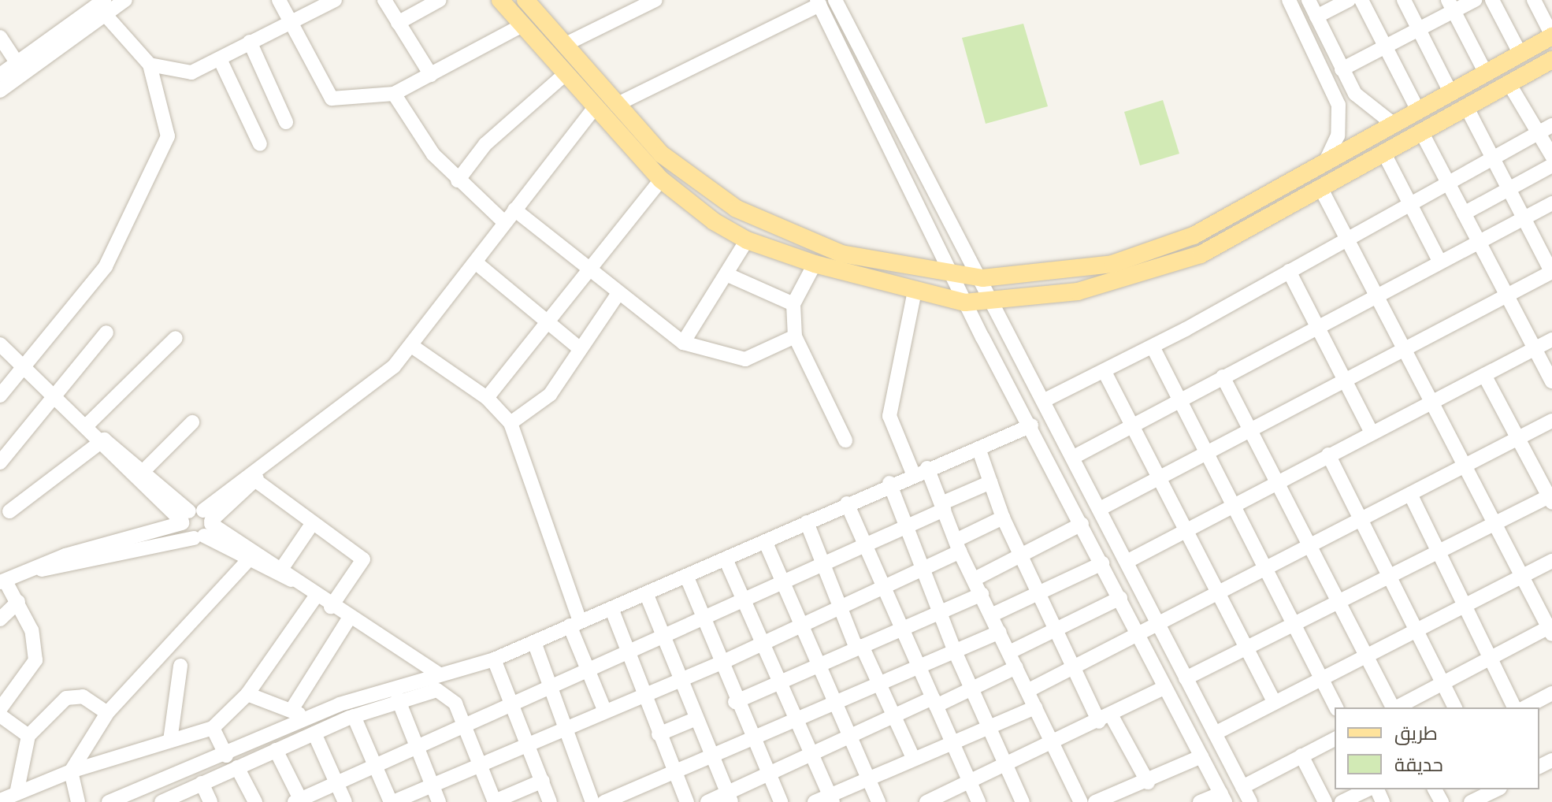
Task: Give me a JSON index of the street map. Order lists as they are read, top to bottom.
{
  "legend": ["طريق", "حديقة"]
}
